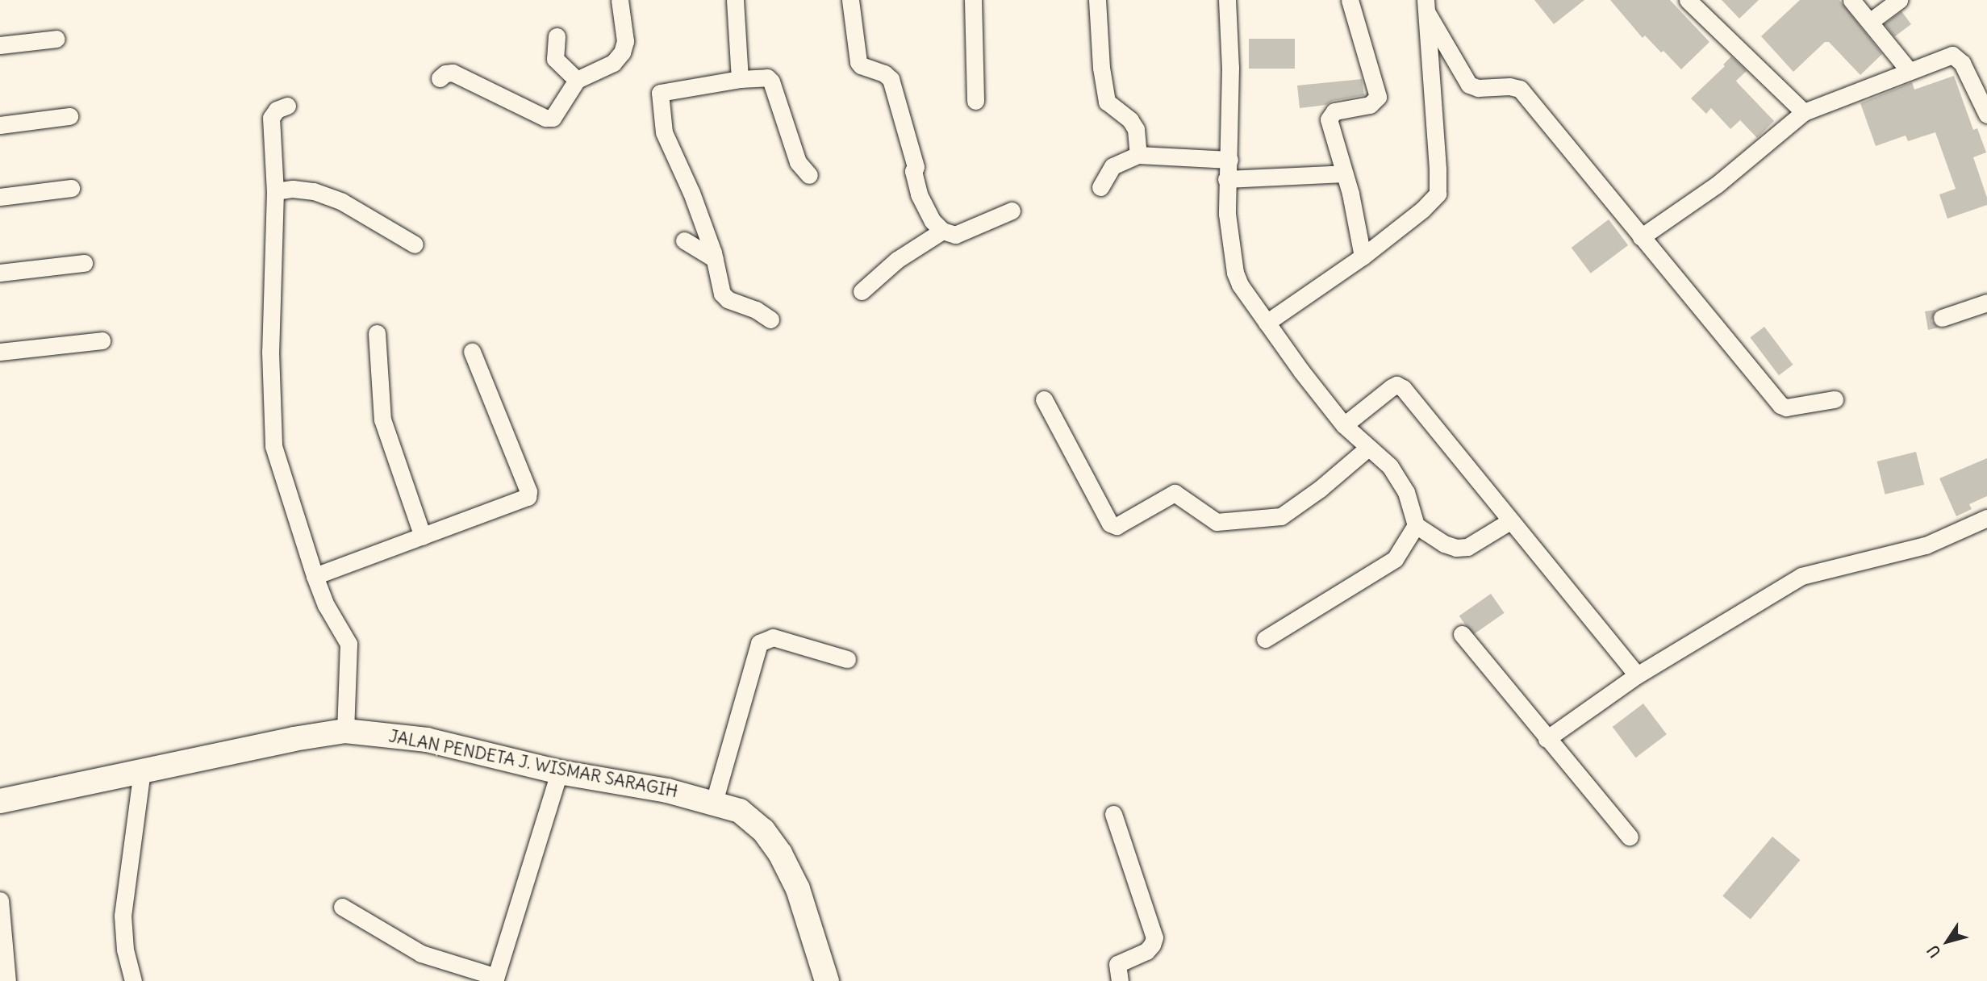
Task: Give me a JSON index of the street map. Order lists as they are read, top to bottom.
{
  "streets": {
    "street": ["JALAN PENDETA J. WISMAR SARAGIH"]
  },
  "north": "bottom left"
}
